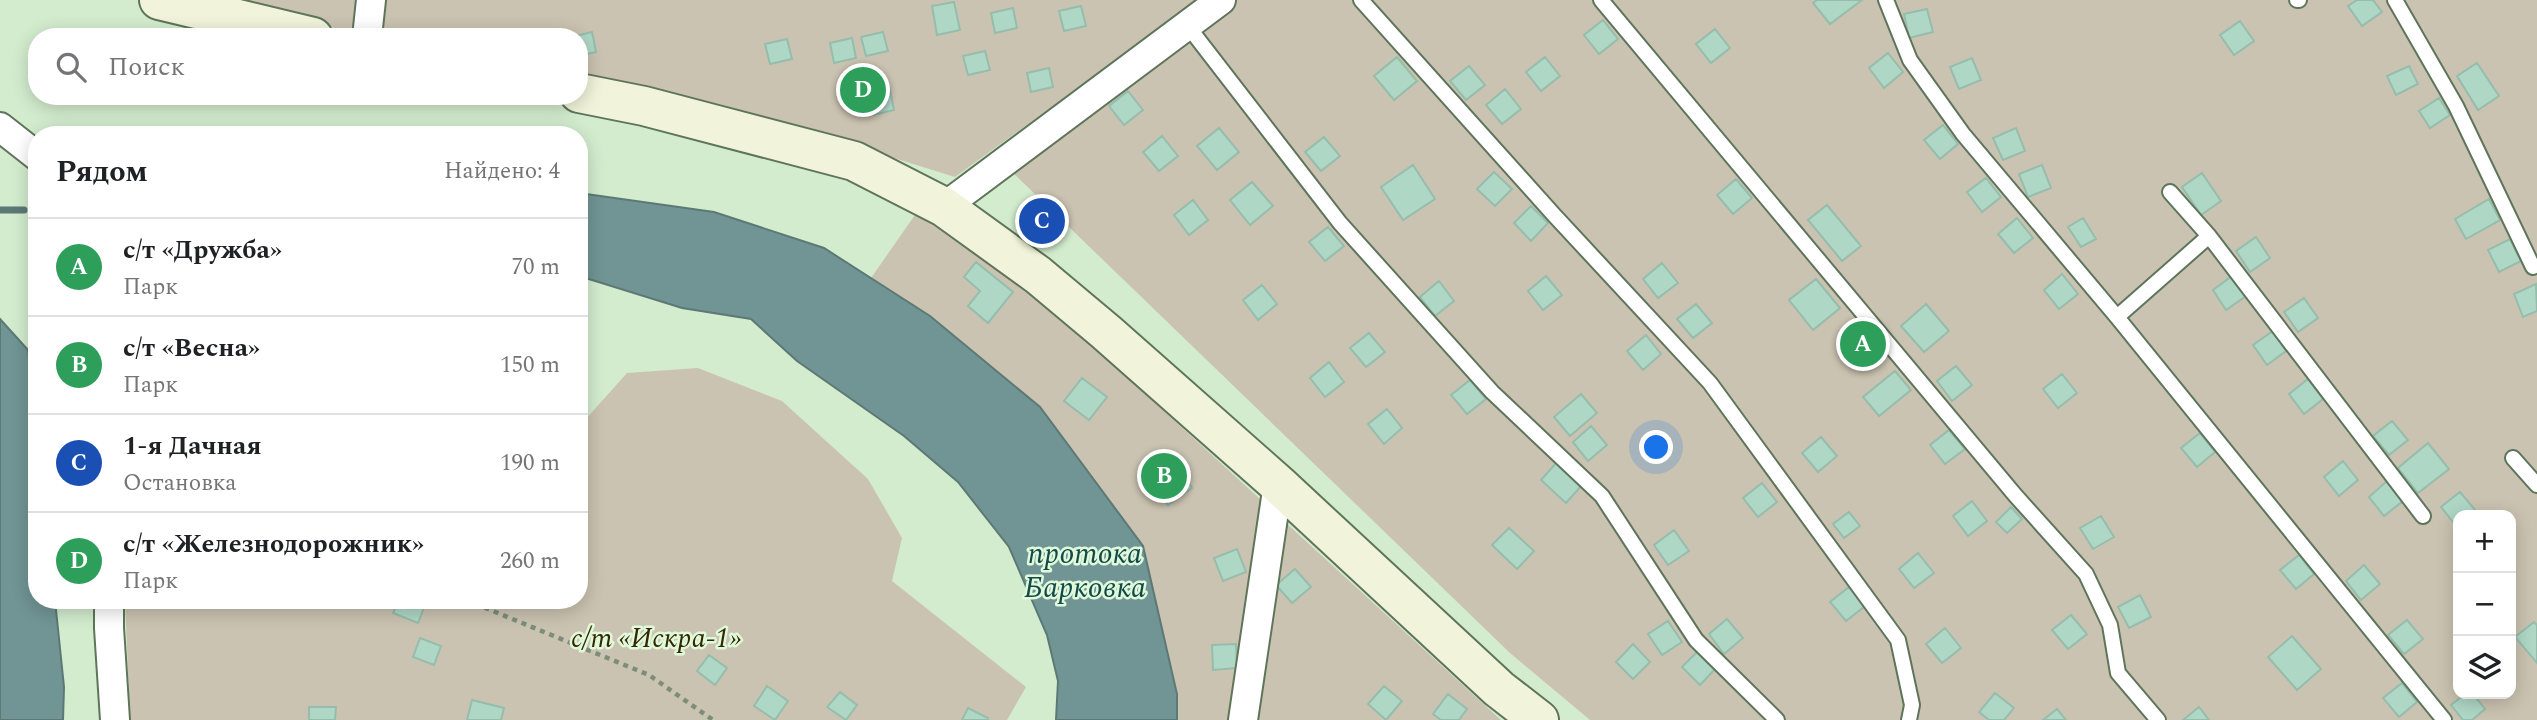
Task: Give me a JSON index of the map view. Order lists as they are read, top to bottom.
{
  "water": ["протока Барковка"],
  "parks": ["с/т «Искра-1»"],
  "page": {
    "search": "Поиск",
    "pins": [
      "D",
      "C",
      "A",
      "B"
    ],
    "heading": ["Рядом", "Найдено: 4"],
    "list": [
      {
        "mark": "A",
        "name": "с/т «Дружба»",
        "note": "Парк",
        "value": "70 m"
      },
      {
        "mark": "B",
        "name": "с/т «Весна»",
        "note": "Парк",
        "value": "150 m"
      },
      {
        "mark": "C",
        "name": "1-я Дачная",
        "note": "Остановка",
        "value": "190 m"
      },
      {
        "mark": "D",
        "name": "с/т «Железнодорожник»",
        "note": "Парк",
        "value": "260 m"
      }
    ],
    "map_buttons": ["+", "−"]
  }
}
